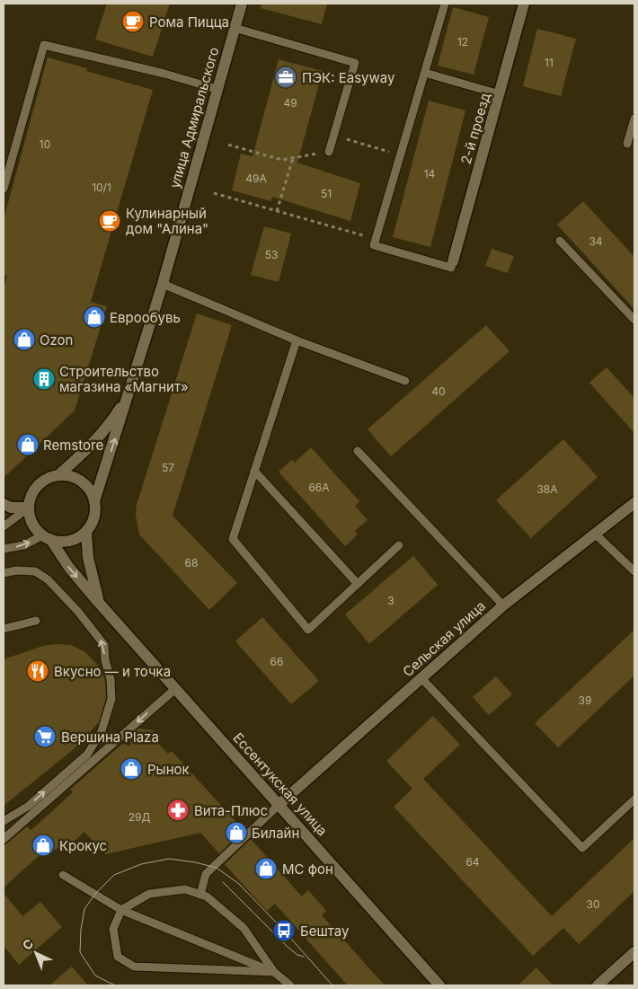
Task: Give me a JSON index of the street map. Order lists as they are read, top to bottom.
{
  "streets": {
    "street": [
      "улица Адмиральского",
      "2-й проезд",
      "Сельская улица",
      "Ессентукская улица"
    ]
  },
  "crossings": [
    ["улица Адмиральского", "Ессентукская улица"],
    ["Сельская улица", "Ессентукская улица"]
  ],
  "places": {
    "cafe": ["Рома Пицца", "Кулинарный дом \"Алина\""],
    "office": ["ПЭК: Easyway"],
    "shop": [
      "Еврообувь",
      "Ozon",
      "Remstore",
      "Рынок",
      "Билайн",
      "Крокус",
      "МС фон"
    ],
    "building": ["Строительство магазина «Магнит»"],
    "restaurant": ["Вкусно — и точка"],
    "supermarket": ["Вершина Plaza"],
    "pharmacy": ["Вита-Плюс"],
    "bus stop": ["Бештау"]
  },
  "house_numbers": [
    "12",
    "11",
    "49",
    "10",
    "14",
    "49А",
    "10/1",
    "51",
    "34",
    "53",
    "40",
    "57",
    "66А",
    "38А",
    "68",
    "3",
    "66",
    "39",
    "29Д",
    "64",
    "30"
  ],
  "north": "top left"
}
